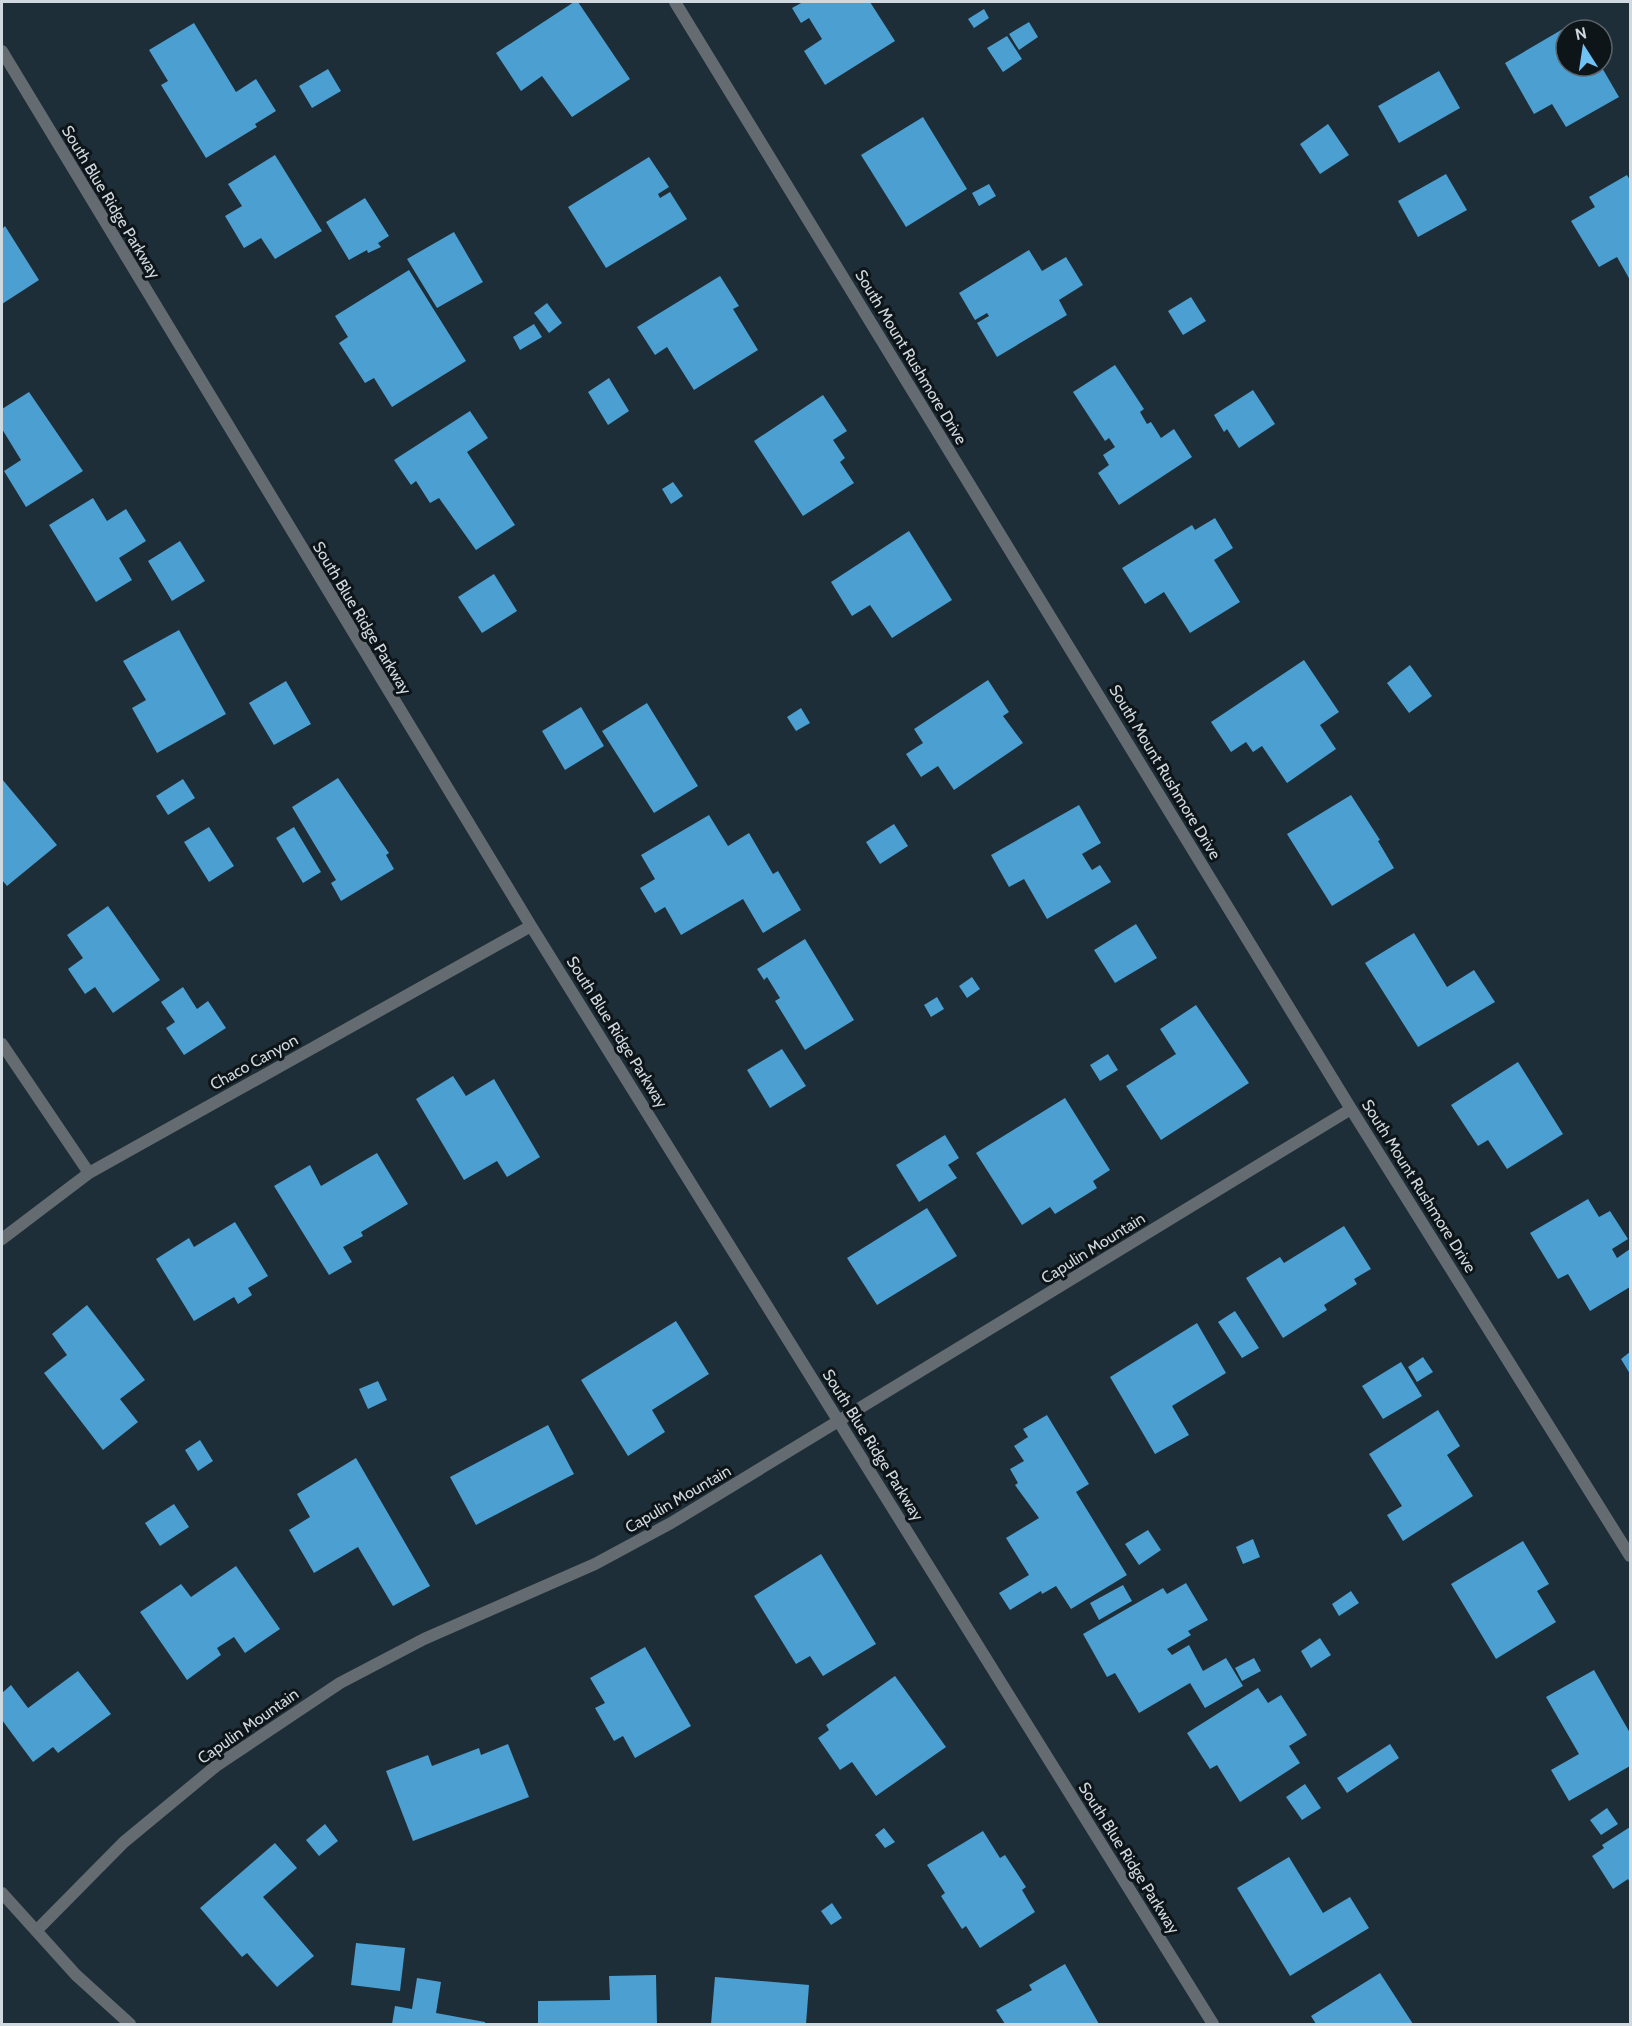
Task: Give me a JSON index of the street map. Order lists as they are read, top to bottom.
{
  "streets": {
    "street": [
      "South Blue Ridge Parkway",
      "South Mount Rushmore Drive",
      "Chaco Canyon",
      "Capulin Mountain"
    ]
  },
  "crossings": [
    ["South Blue Ridge Parkway", "Chaco Canyon"],
    ["South Blue Ridge Parkway", "Capulin Mountain"],
    ["South Mount Rushmore Drive", "Capulin Mountain"]
  ],
  "north": "top"
}
